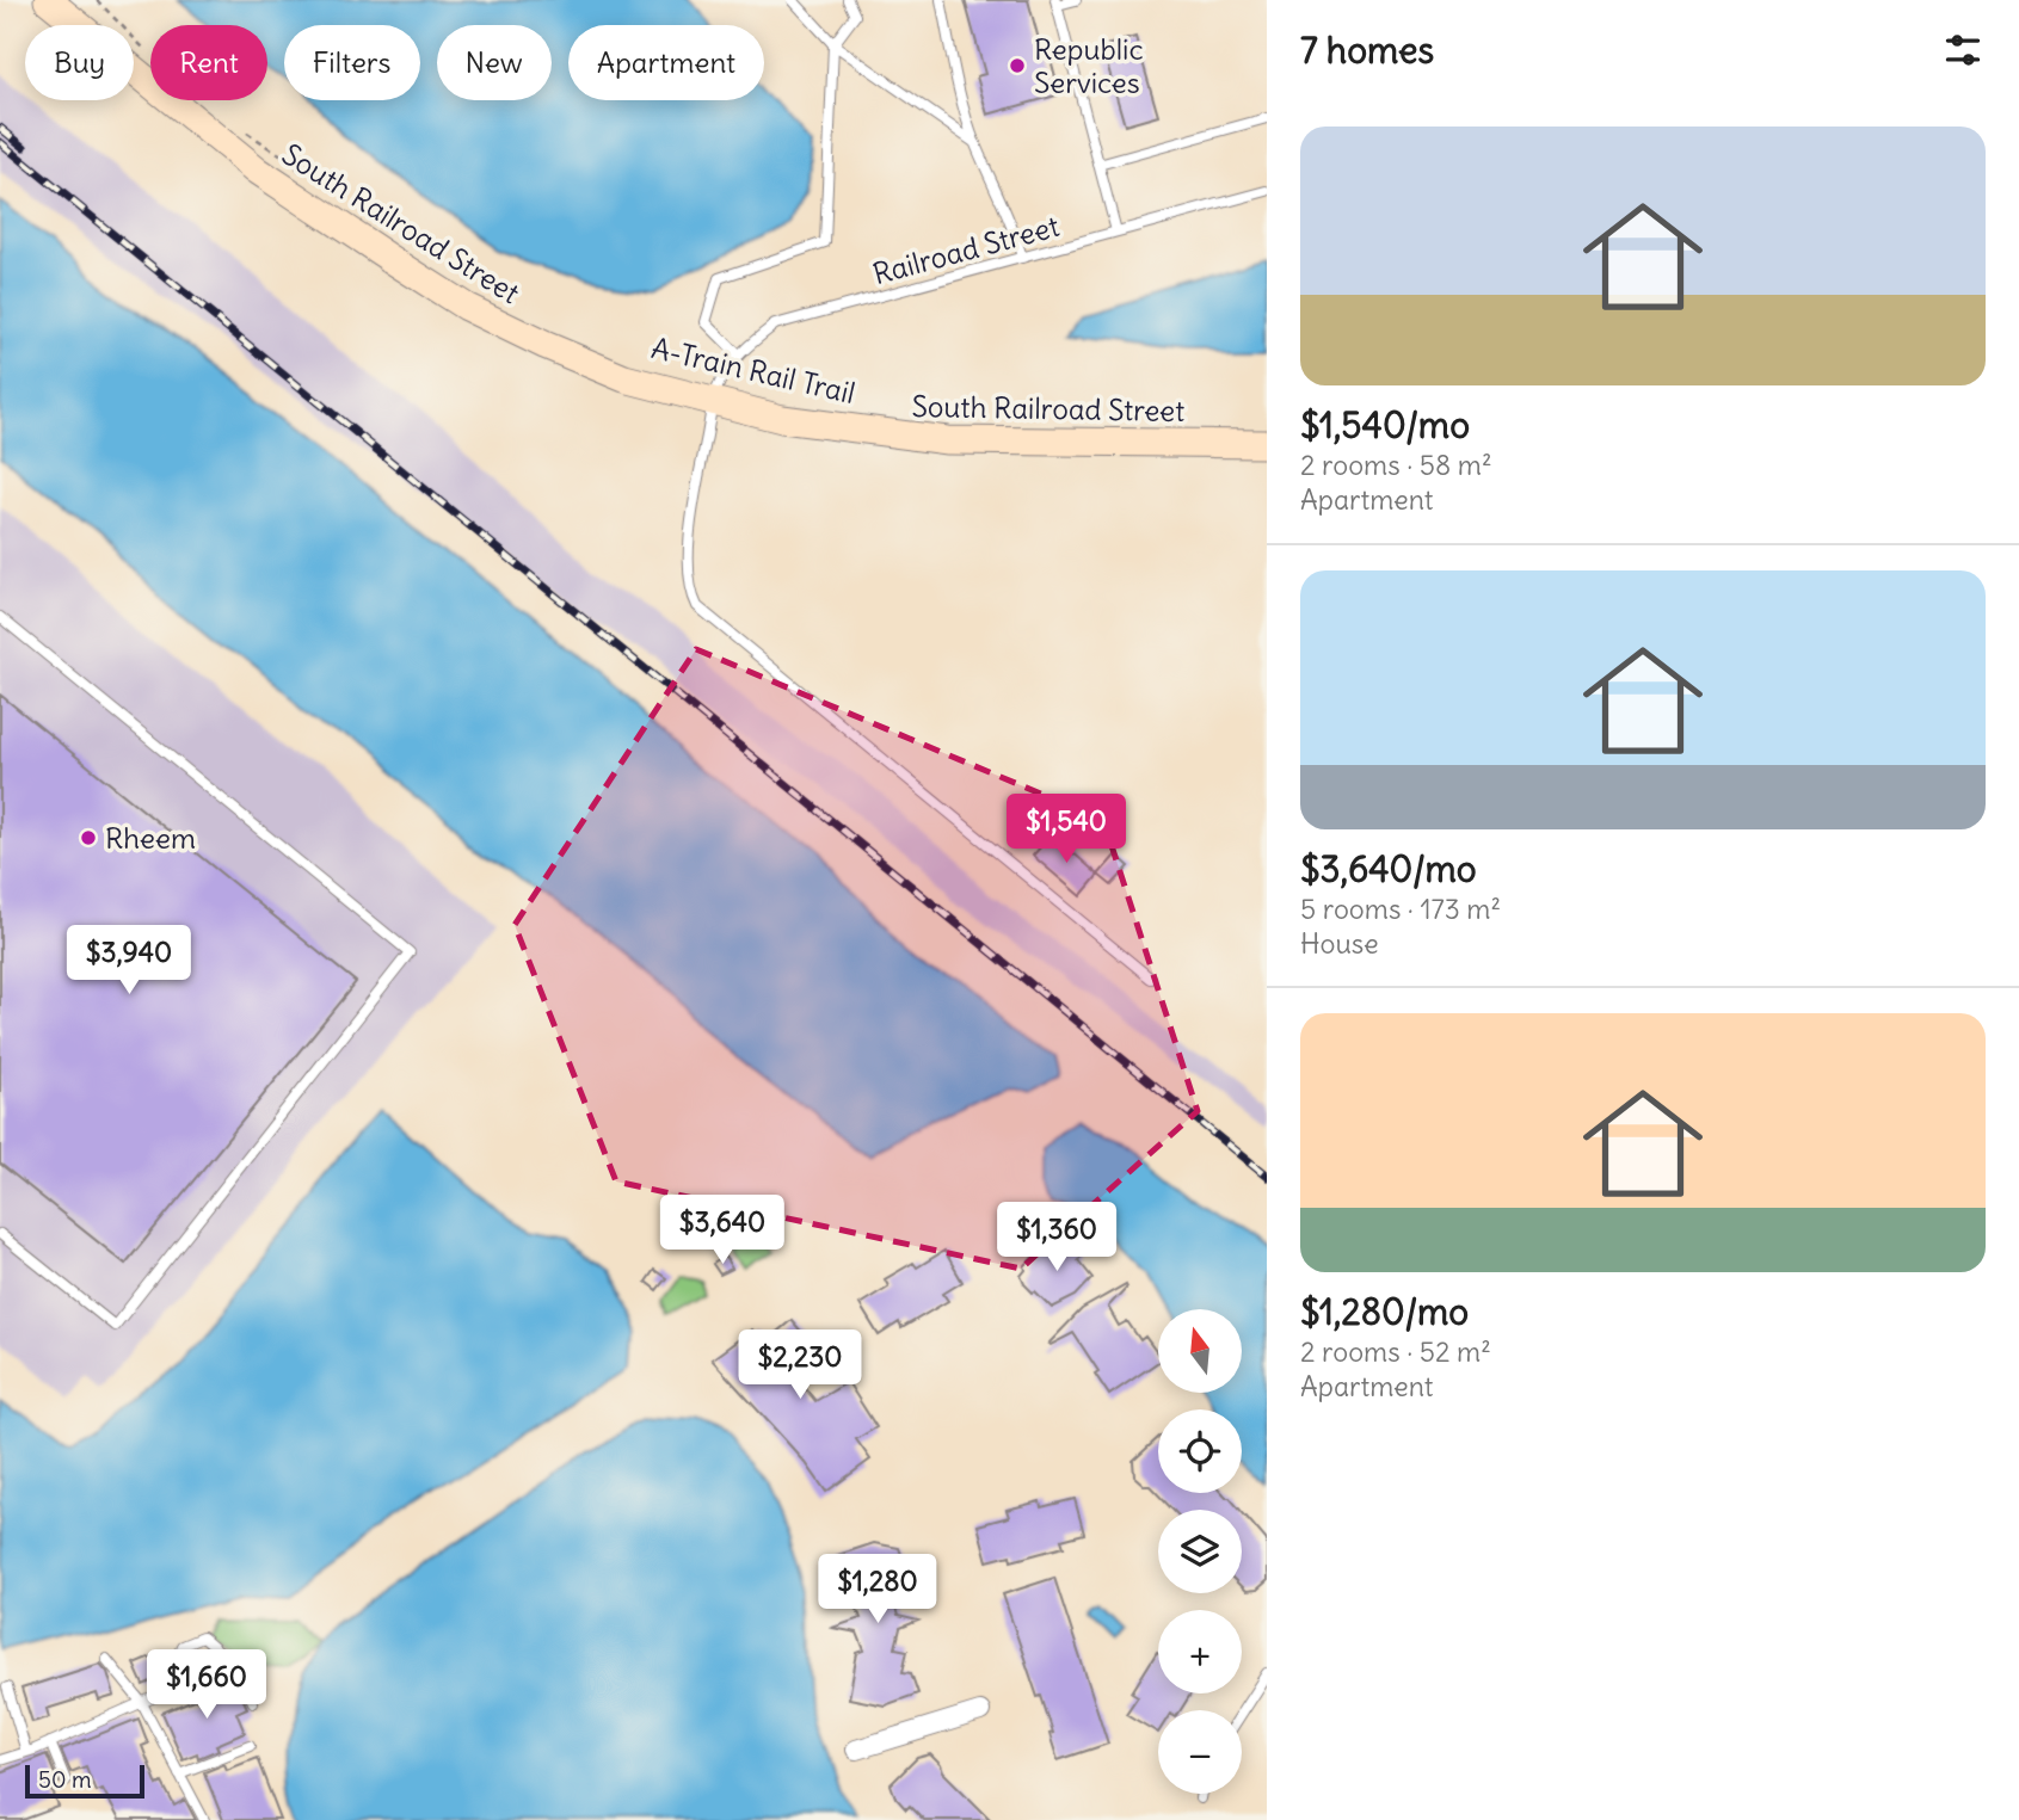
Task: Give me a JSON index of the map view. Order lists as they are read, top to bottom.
{
  "streets": {
    "street": ["South Railroad Street"],
    "lane": ["Railroad Street"]
  },
  "crossings": [
    ["South Railroad Street", "Railroad Street"]
  ],
  "places": ["Republic Services", "Rheem"],
  "scale_bar": "50 m",
  "north": "top",
  "page": {
    "heading": "7 homes",
    "chip": [
      "Buy",
      "Rent",
      "Filters",
      "New",
      "Apartment"
    ],
    "list": [
      {
        "name": "$1,540/mo",
        "note": "2 rooms · 58 m² · Apartment"
      },
      {
        "name": "$3,640/mo",
        "note": "5 rooms · 173 m² · House"
      },
      {
        "name": "$1,280/mo",
        "note": "2 rooms · 52 m² · Apartment"
      }
    ],
    "price": [
      "$1,540",
      "$3,940",
      "$3,640",
      "$1,360",
      "$2,230",
      "$1,280",
      "$1,660"
    ],
    "map_buttons": ["+", "−"],
    "scale": "50 m"
  }
}
